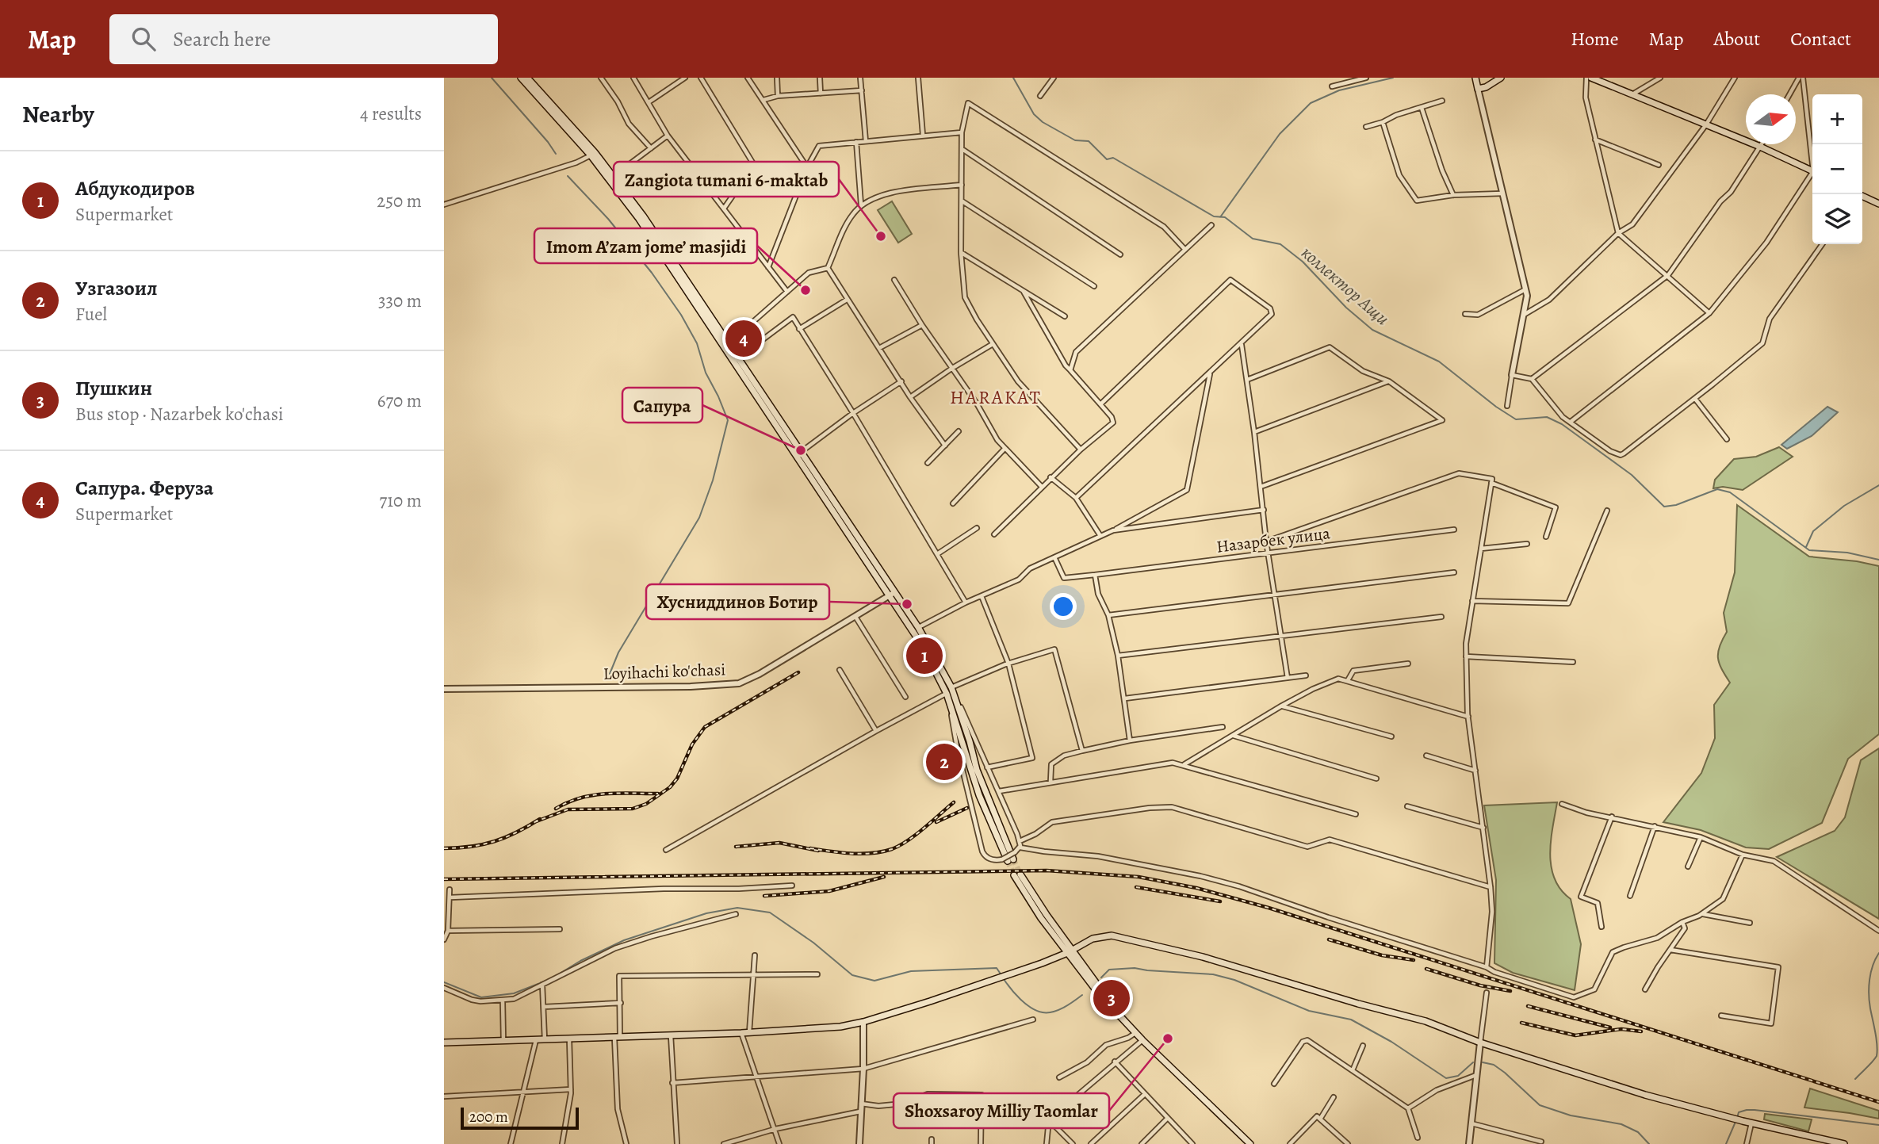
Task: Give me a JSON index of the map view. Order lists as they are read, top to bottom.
{
  "streets": {
    "street": ["Назарбек улица", "Loyihachi ko'chasi"]
  },
  "districts": ["HARAKAT"],
  "water": ["коллектор Ащи"],
  "places": [
    "Zangiota tumani 6-maktab",
    "Imom A’zam jome’ masjidi",
    "Сапура",
    "Хусниддинов Ботир",
    "Shoxsaroy Milliy Taomlar"
  ],
  "scale_bar": "200 m",
  "north": "right",
  "page": {
    "header": "Map",
    "search": "Search here",
    "nav": [
      "Home",
      "Map",
      "About",
      "Contact"
    ],
    "heading": ["Nearby", "4 results"],
    "map_buttons": ["+", "−"],
    "list": [
      {
        "mark": "1",
        "name": "Абдукодиров",
        "note": "Supermarket",
        "value": "250 m"
      },
      {
        "mark": "2",
        "name": "Узгазоил",
        "note": "Fuel",
        "value": "330 m"
      },
      {
        "mark": "3",
        "name": "Пушкин",
        "note": "Bus stop · Nazarbek ko'chasi",
        "value": "670 m"
      },
      {
        "mark": "4",
        "name": "Сапура. Феруза",
        "note": "Supermarket",
        "value": "710 m"
      }
    ],
    "pins": [
      "4",
      "1",
      "2",
      "3"
    ],
    "scale": "200 m"
  }
}
